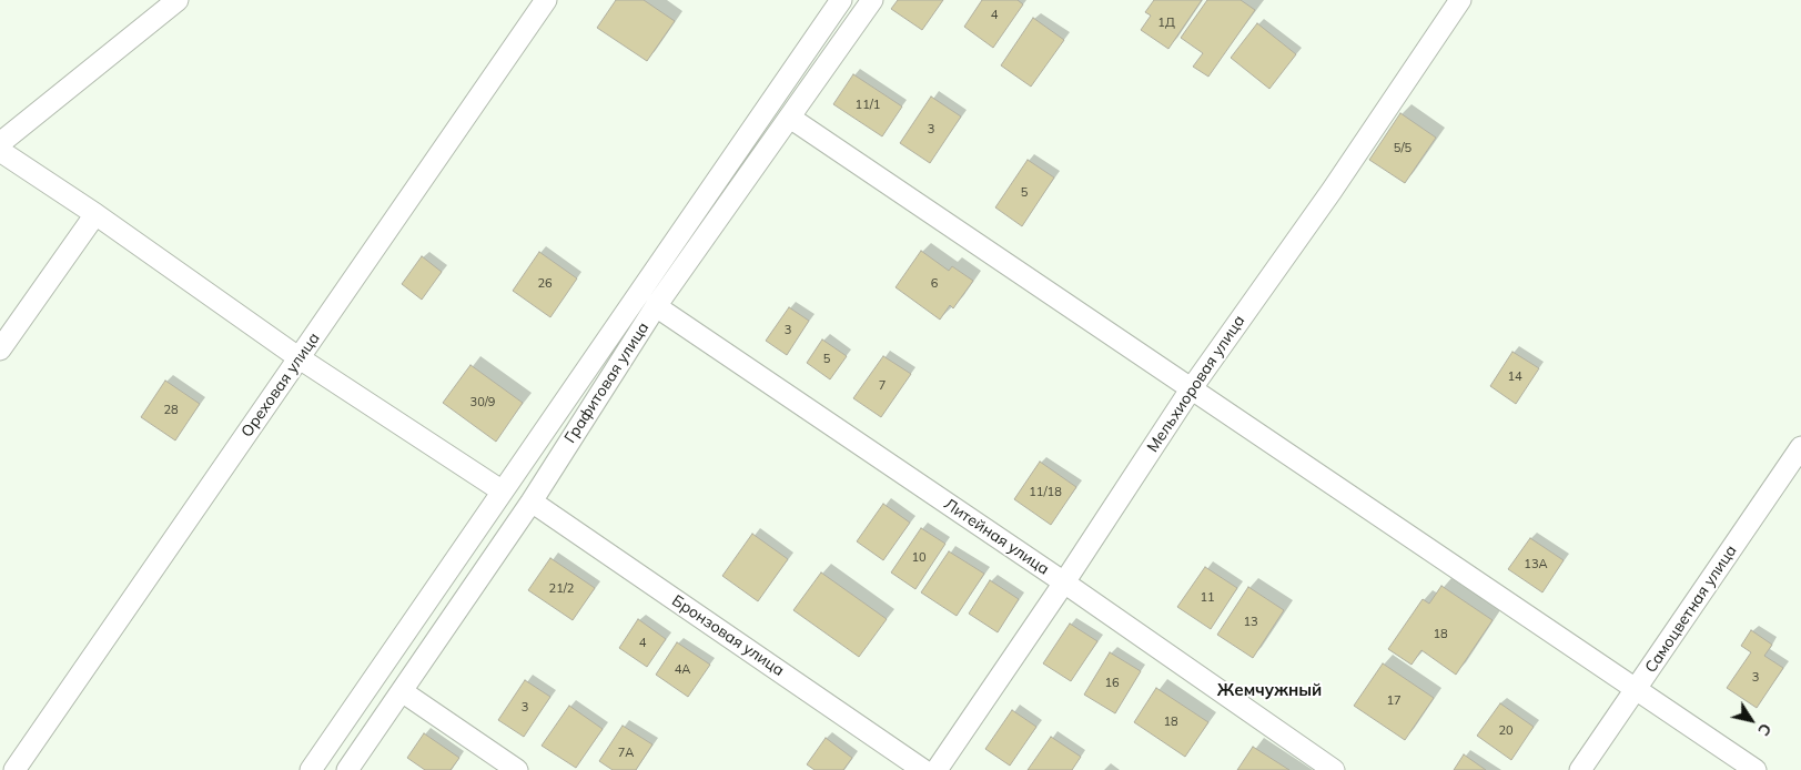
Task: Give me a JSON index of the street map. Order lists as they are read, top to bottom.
{
  "streets": {
    "street": [
      "Графитовая улица",
      "Мельхиоровая улица",
      "Ореховая улица",
      "Литейная улица",
      "Самоцветная улица",
      "Бронзовая улица"
    ]
  },
  "crossings": [
    ["Графитовая улица", "Литейная улица"],
    ["Графитовая улица", "Бронзовая улица"],
    ["Мельхиоровая улица", "Литейная улица"]
  ],
  "districts": ["Жемчужный"],
  "house_numbers": [
    "4",
    "1Д",
    "11/1",
    "3",
    "5/5",
    "5",
    "26",
    "6",
    "3",
    "5",
    "14",
    "7",
    "30/9",
    "28",
    "11/18",
    "10",
    "13А",
    "21/2",
    "11",
    "13",
    "18",
    "4",
    "4А",
    "3",
    "16",
    "17",
    "3",
    "18",
    "20",
    "7А"
  ],
  "north": "bottom right"
}
